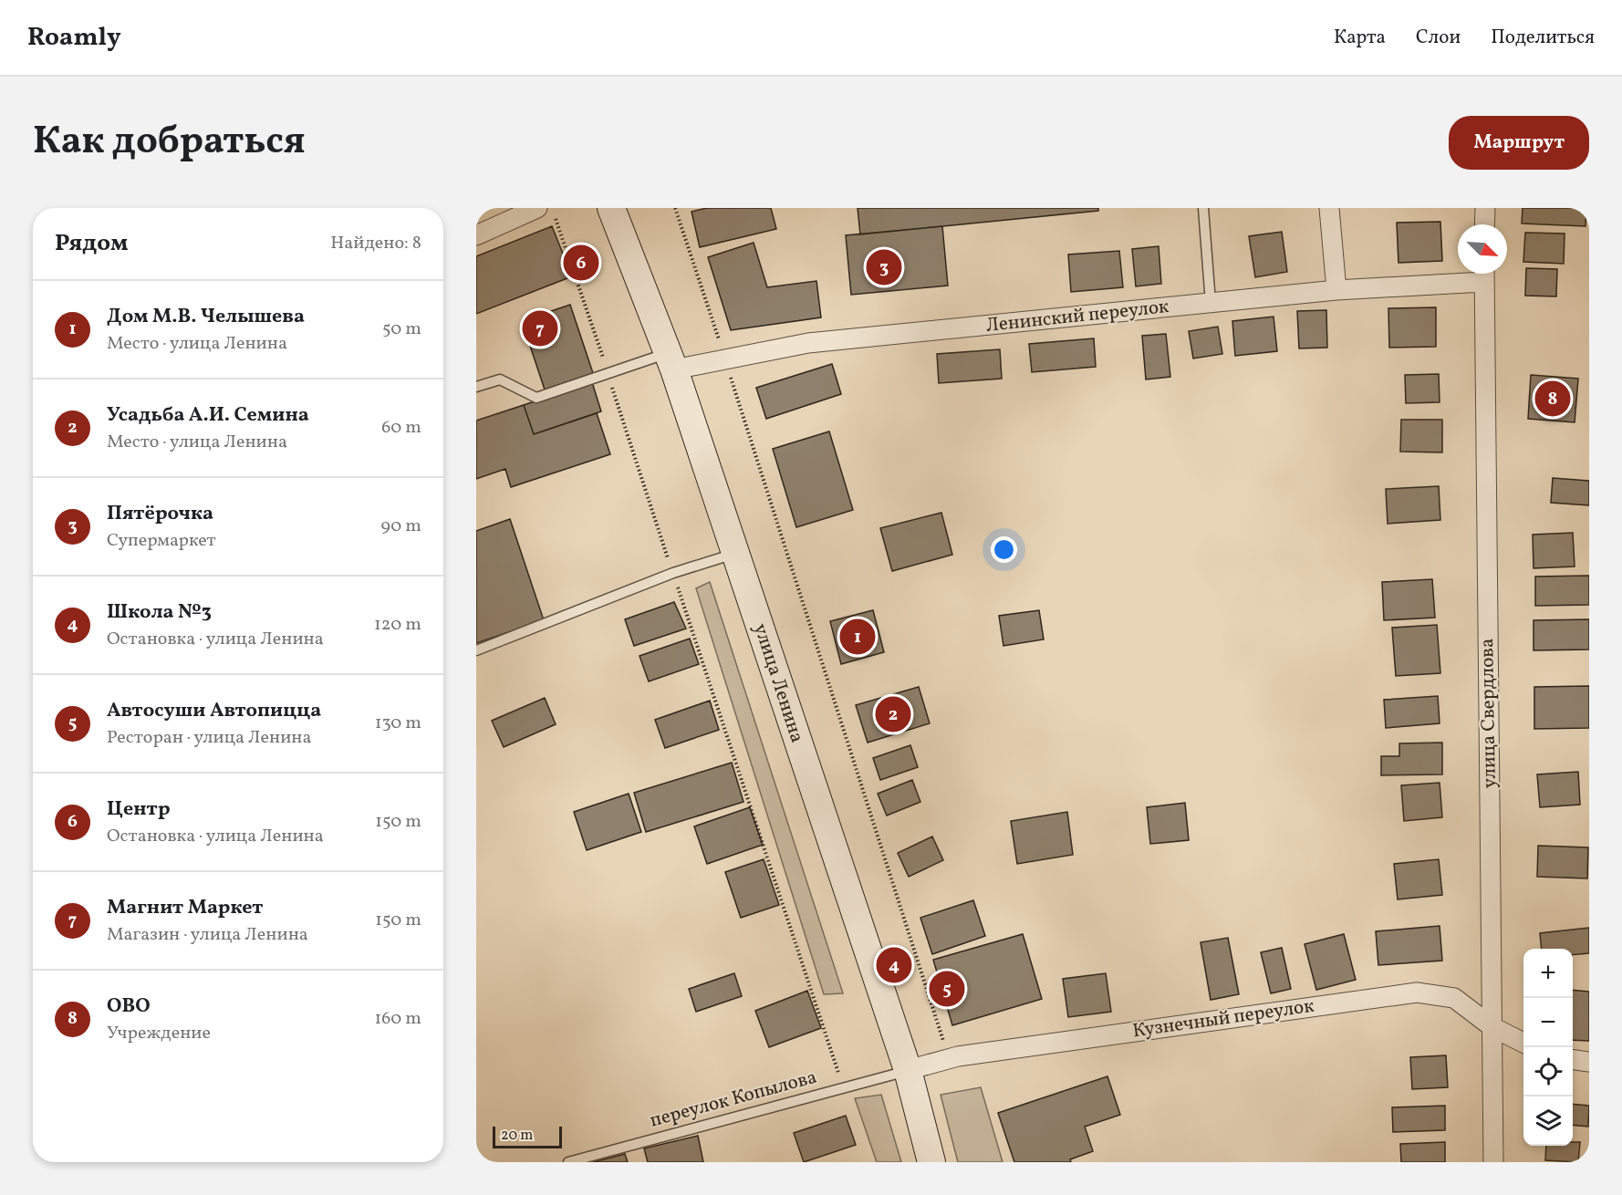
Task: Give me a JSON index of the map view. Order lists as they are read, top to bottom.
{
  "streets": {
    "main road": ["улица Ленина"],
    "street": ["Ленинский переулок", "улица Свердлова", "Кузнечный переулок"],
    "lane": ["переулок Копылова"]
  },
  "crossings": [
    ["Ленинский переулок", "улица Ленина"],
    ["Ленинский переулок", "улица Свердлова"],
    ["улица Ленина", "Кузнечный переулок"],
    ["улица Ленина", "переулок Копылова"],
    ["улица Свердлова", "Кузнечный переулок"],
    ["Кузнечный переулок", "переулок Копылова"]
  ],
  "scale_bar": "20 m",
  "north": "bottom right",
  "page": {
    "header": "Roamly",
    "nav": ["Карта", "Слои", "Поделиться"],
    "title": "Как добраться",
    "buttons": "Маршрут",
    "heading": ["Рядом", "Найдено: 8"],
    "pins": [
      "6",
      "3",
      "7",
      "8",
      "1",
      "2",
      "4",
      "5"
    ],
    "list": [
      {
        "mark": "1",
        "name": "Дом М.В. Челышева",
        "note": "Место · улица Ленина",
        "value": "50 m"
      },
      {
        "mark": "2",
        "name": "Усадьба А.И. Семина",
        "note": "Место · улица Ленина",
        "value": "60 m"
      },
      {
        "mark": "3",
        "name": "Пятёрочка",
        "note": "Супермаркет",
        "value": "90 m"
      },
      {
        "mark": "4",
        "name": "Школа №3",
        "note": "Остановка · улица Ленина",
        "value": "120 m"
      },
      {
        "mark": "5",
        "name": "Автосуши Автопицца",
        "note": "Ресторан · улица Ленина",
        "value": "130 m"
      },
      {
        "mark": "6",
        "name": "Центр",
        "note": "Остановка · улица Ленина",
        "value": "150 m"
      },
      {
        "mark": "7",
        "name": "Магнит Маркет",
        "note": "Магазин · улица Ленина",
        "value": "150 m"
      },
      {
        "mark": "8",
        "name": "ОВО",
        "note": "Учреждение",
        "value": "160 m"
      }
    ],
    "map_buttons": ["+", "−"],
    "scale": "20 m"
  }
}
